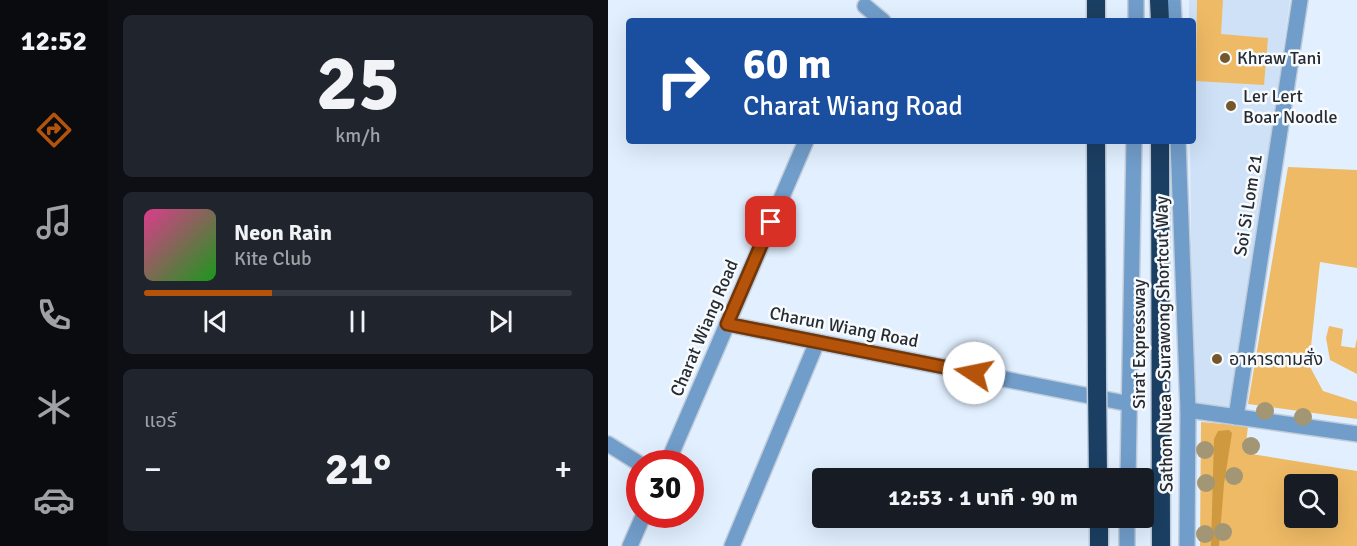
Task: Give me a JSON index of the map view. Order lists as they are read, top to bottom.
{
  "streets": {
    "highway": ["Sirat Expressway"],
    "street": [
      "Soi Si Lom 21",
      "Charun Wiang Road",
      "Charat Wiang Road",
      "Sathon Nuea - Surawong Shortcut Way"
    ]
  },
  "crossings": [
    ["Charun Wiang Road", "Charat Wiang Road"],
    ["Charun Wiang Road", "Sathon Nuea - Surawong Shortcut Way"]
  ],
  "places": ["Khraw Tani", "Ler Lert Boar Noodle", "อาหารตามสั่ง"],
  "page": {
    "tabs": "12:52",
    "tile": [
      ["25", "km/h"],
      "แอร์"
    ],
    "turn": ["60 m", "Charat Wiang Road"],
    "song": ["Neon Rain", "Kite Club"],
    "heat": ["−", "21°", "+"],
    "limit": "30",
    "trip": "12:53 · 1 นาที · 90 m"
  }
}
